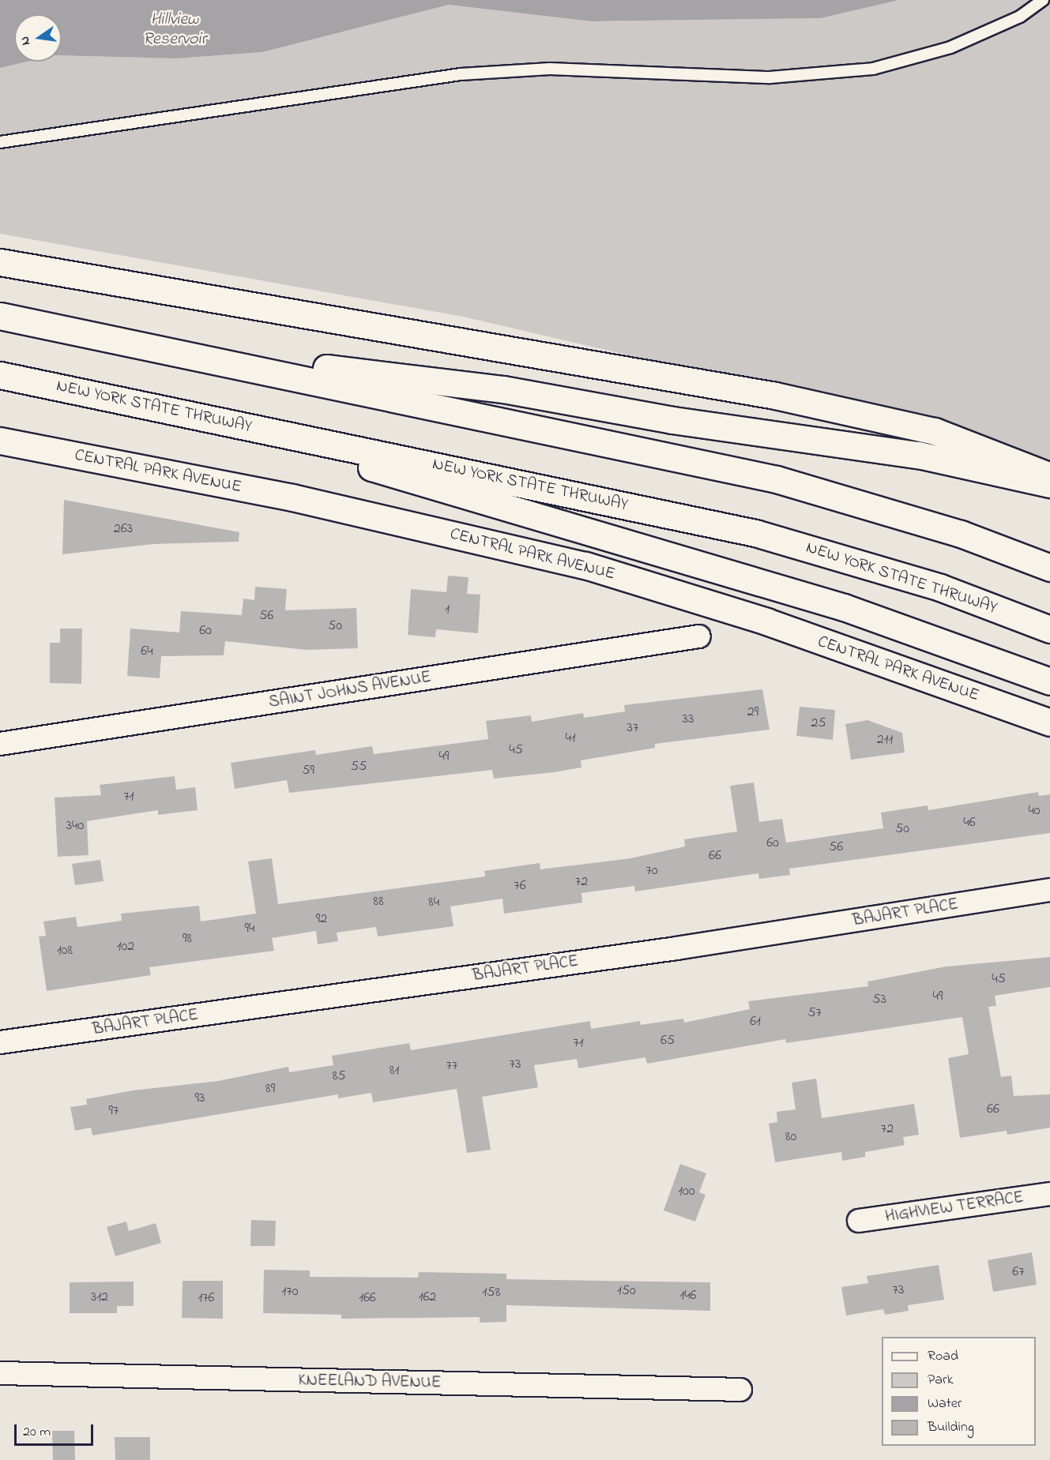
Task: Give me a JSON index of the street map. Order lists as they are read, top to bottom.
{
  "streets": {
    "main road": ["NEW YORK STATE THRUWAY", "CENTRAL PARK AVENUE"],
    "street": [
      "SAINT JOHNS AVENUE",
      "BAJART PLACE",
      "HIGHVIEW TERRACE",
      "KNEELAND AVENUE"
    ]
  },
  "water": ["Hillview Reservoir"],
  "house_numbers": [
    "263",
    "1",
    "56",
    "50",
    "60",
    "64",
    "29",
    "33",
    "25",
    "37",
    "41",
    "211",
    "45",
    "49",
    "55",
    "59",
    "71",
    "40",
    "46",
    "340",
    "50",
    "60",
    "56",
    "66",
    "70",
    "72",
    "76",
    "88",
    "84",
    "92",
    "94",
    "98",
    "102",
    "108",
    "45",
    "49",
    "53",
    "57",
    "61",
    "65",
    "71",
    "73",
    "77",
    "81",
    "85",
    "89",
    "93",
    "66",
    "97",
    "72",
    "80",
    "100",
    "67",
    "73",
    "150",
    "170",
    "158",
    "146",
    "312",
    "162",
    "176",
    "166"
  ],
  "legend": [
    "Road",
    "Park",
    "Water",
    "Building"
  ],
  "scale_bar": "20 m",
  "north": "left"
}
